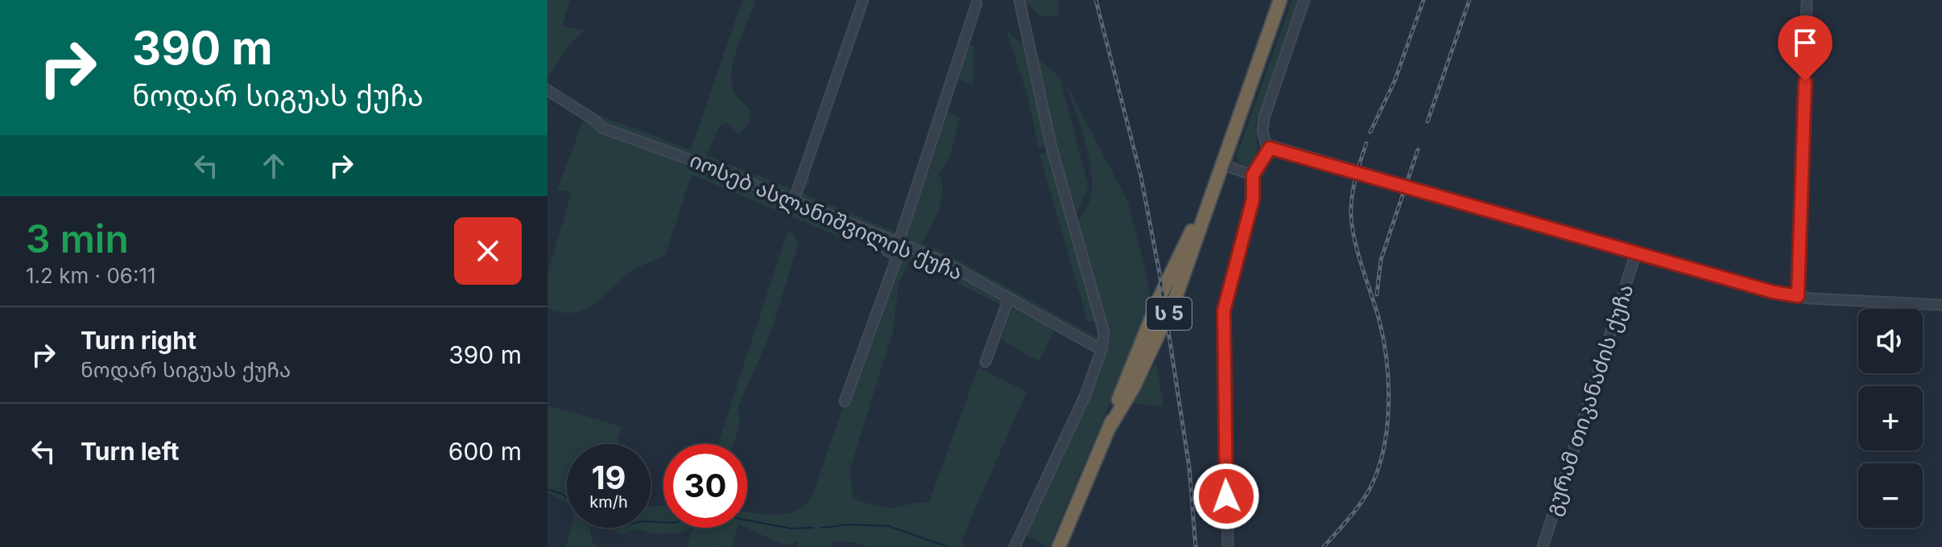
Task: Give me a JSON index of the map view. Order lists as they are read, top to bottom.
{
  "streets": {
    "highway": ["ს 5"],
    "street": ["იოსებ ასლანიშვილის ქუჩა", "გურამ თიკანაძის ქუჩა"]
  },
  "page": {
    "turn": ["390 m", "ნოდარ სიგუას ქუჩა"],
    "heading": ["3 min", "1.2 km · 06:11"],
    "list": [
      {
        "name": "Turn right",
        "note": "ნოდარ სიგუას ქუჩა",
        "value": "390 m"
      },
      {
        "name": "Turn left",
        "value": "600 m"
      }
    ],
    "map_buttons": ["+", "−"],
    "speed": "19 km/h",
    "limit": "30"
  }
}
